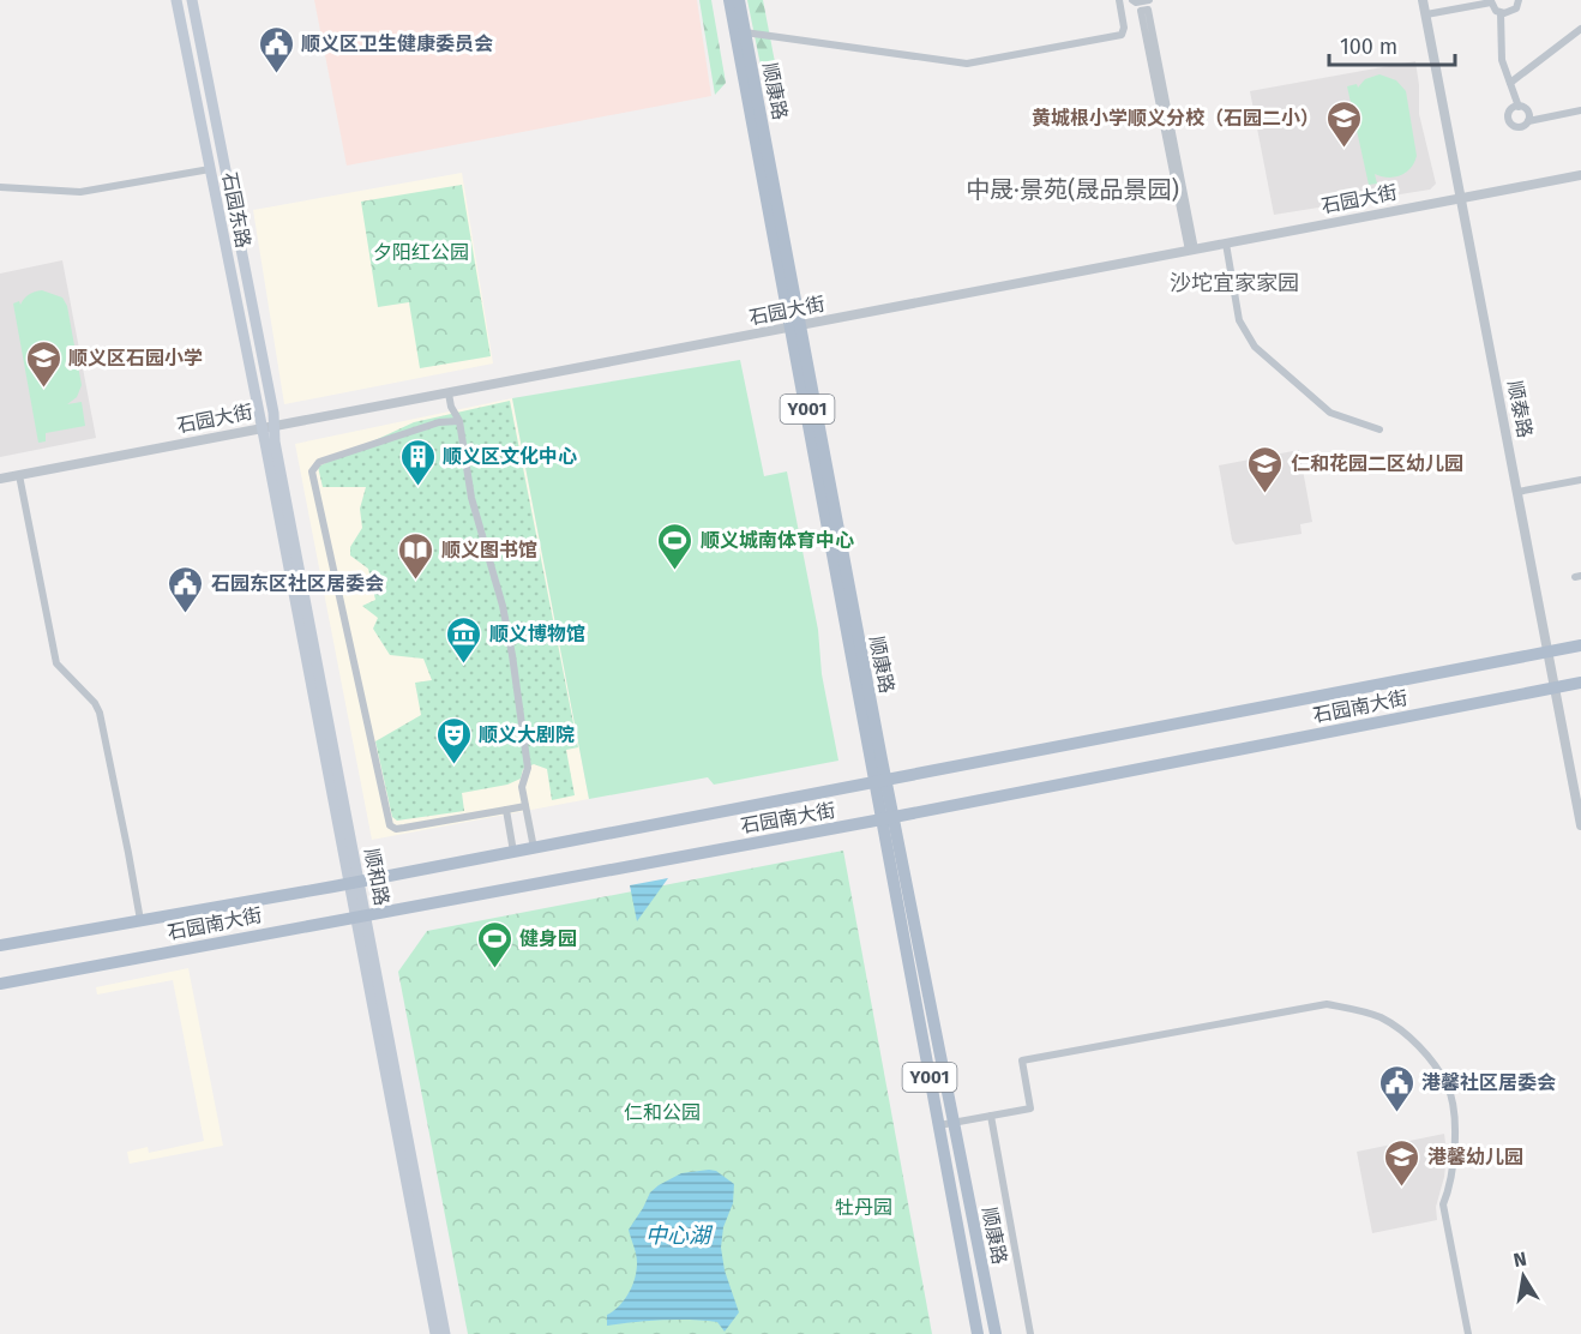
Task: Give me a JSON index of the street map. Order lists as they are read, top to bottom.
{
  "streets": {
    "main road": [
      "顺康路",
      "石园东路",
      "Y001",
      "石园南大街",
      "顺和路"
    ],
    "street": ["石园大街", "顺泰路"]
  },
  "crossings": [
    ["顺康路", "石园大街"],
    ["顺康路", "石园南大街"],
    ["石园大街", "石园东路"],
    ["石园大街", "顺泰路"],
    ["石园大街", "顺和路"],
    ["石园东路", "顺和路"],
    ["顺泰路", "石园南大街"],
    ["石园南大街", "顺和路"]
  ],
  "districts": ["中晟·景苑(晟品景园)", "沙坨宜家家园"],
  "water": ["中心湖"],
  "parks": ["夕阳红公园", "仁和公园", "牡丹园"],
  "places": {
    "public building": ["顺义区卫生健康委员会", "石园东区社区居委会", "港馨社区居委会"],
    "school or university": [
      "黄城根小学顺义分校（石园二小）",
      "顺义区石园小学",
      "仁和花园二区幼儿园",
      "港馨幼儿园"
    ],
    "building": ["顺义区文化中心"],
    "sports": ["顺义城南体育中心", "健身园"],
    "library": ["顺义图书馆"],
    "museum": ["顺义博物馆"],
    "theatre": ["顺义大剧院"]
  },
  "scale_bar": "100 m",
  "north": "top"
}
